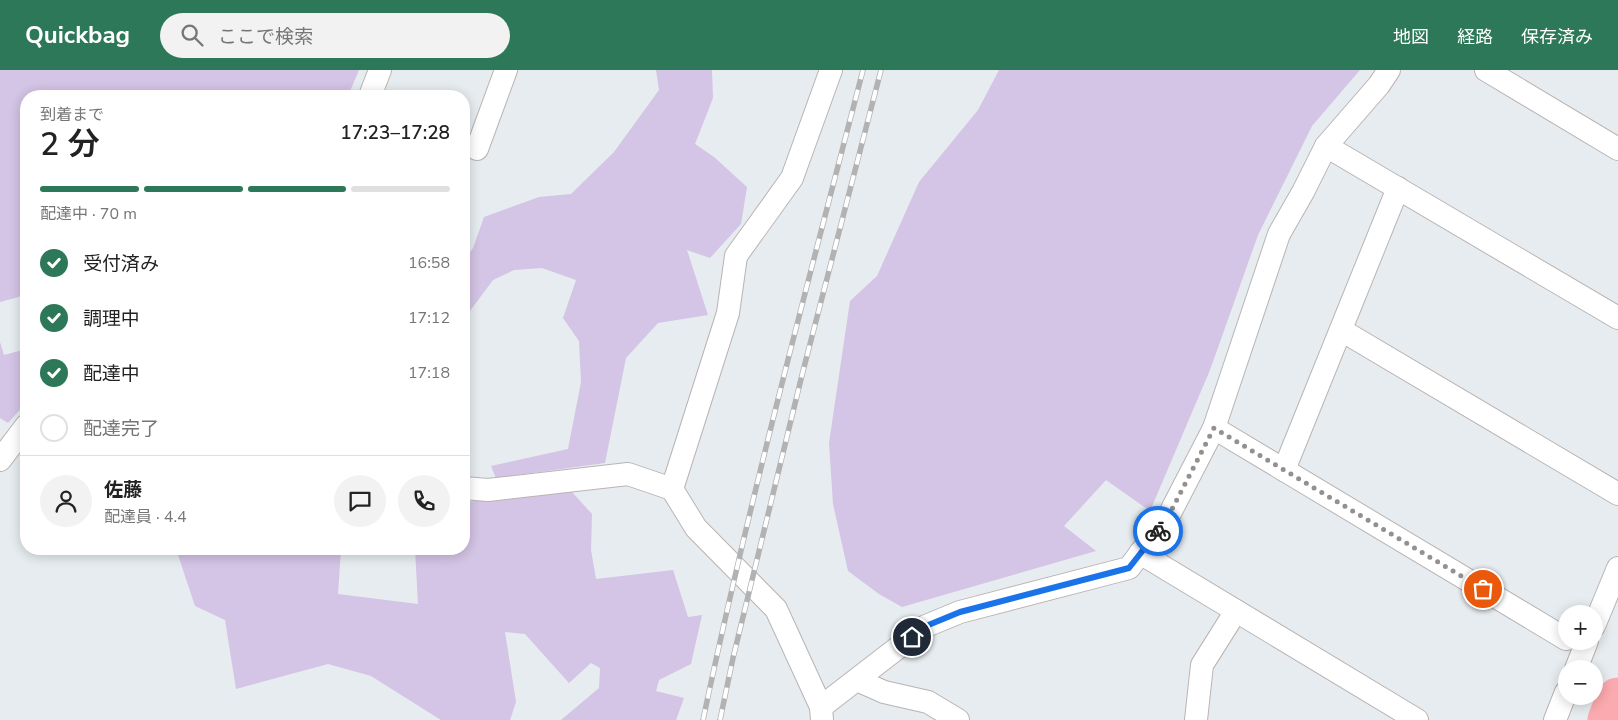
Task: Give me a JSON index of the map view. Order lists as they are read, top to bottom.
{
  "page": {
    "header": "Quickbag",
    "search": "ここで検索",
    "nav": ["地図", "経路", "保存済み"],
    "heading": ["2 分", "到着まで", "17:23–17:28"],
    "panel": ["佐藤", "配達員 · 4.4"],
    "bar": "配達中 · 70 m",
    "list": [
      ["受付済み", "16:58"],
      ["調理中", "17:12"],
      ["配達中", "17:18"],
      "配達完了"
    ],
    "map_buttons": ["+", "−"]
  }
}
